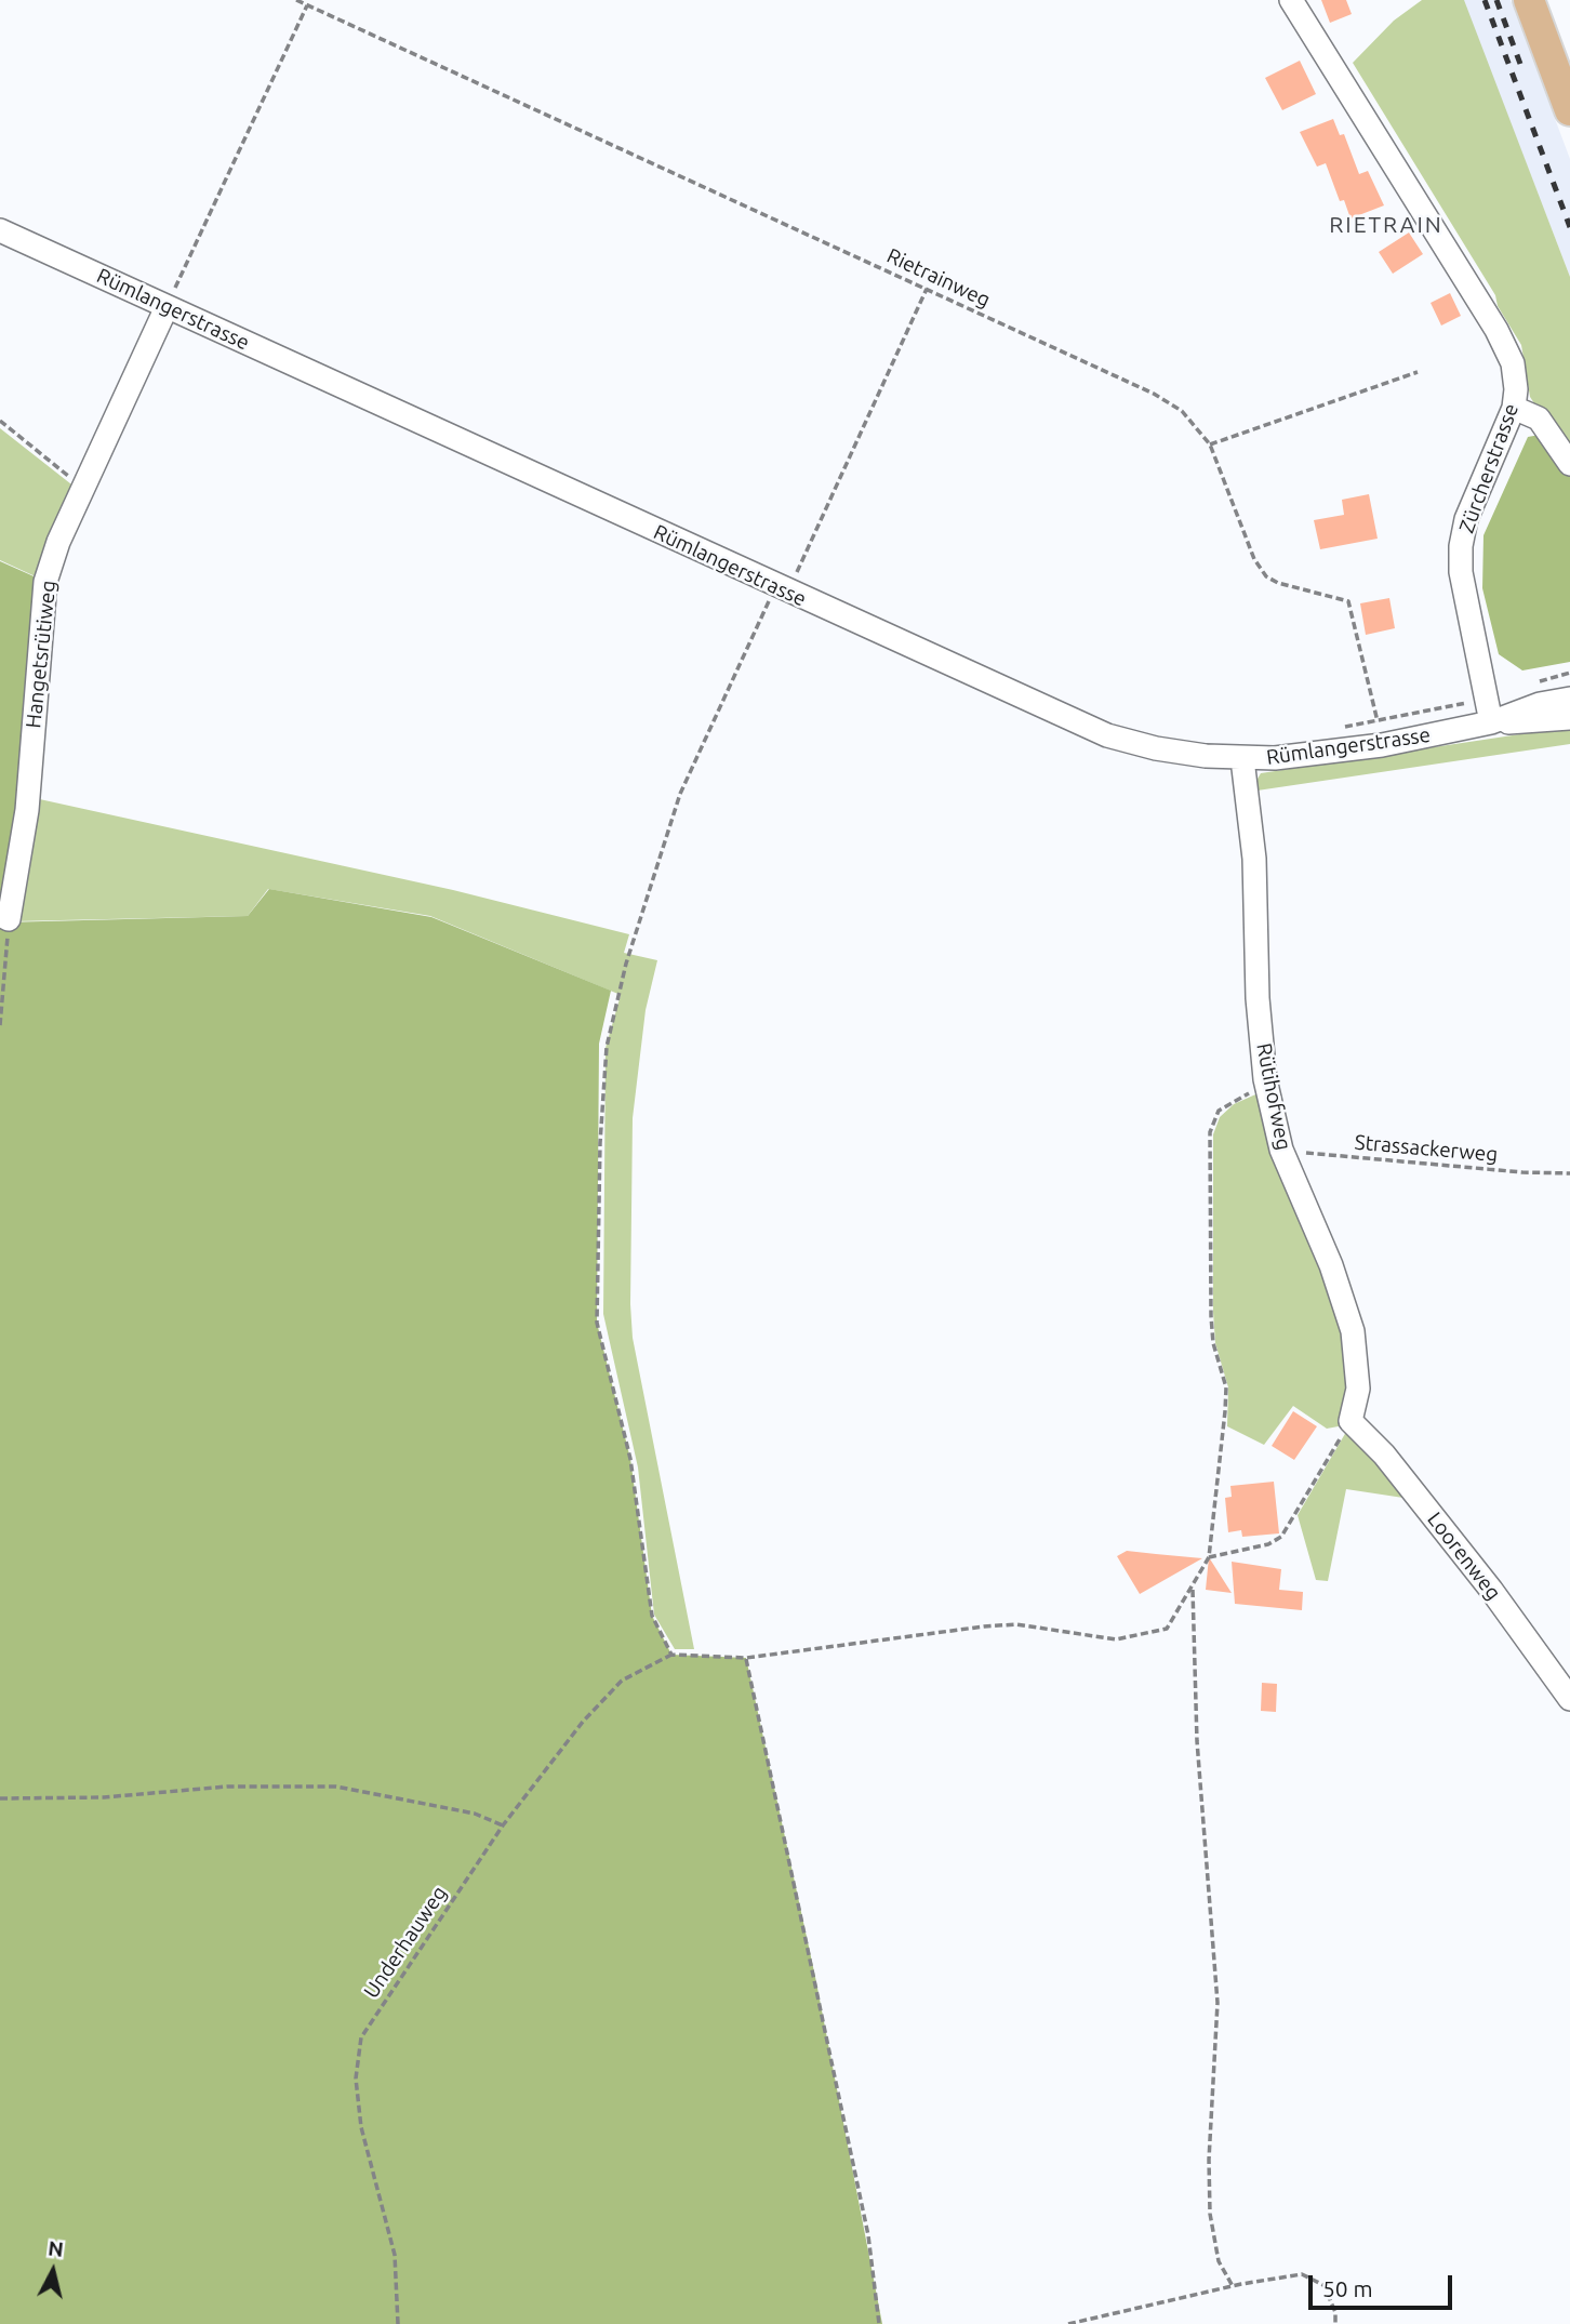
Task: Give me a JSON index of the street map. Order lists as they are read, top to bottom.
{
  "streets": {
    "street": [
      "Rümlangerstrasse",
      "Zürcherstrasse",
      "Hangetsrütiweg",
      "Rütihofweg",
      "Loorenweg"
    ],
    "path": ["Rietrainweg", "Strassackerweg", "Underhauweg"]
  },
  "crossings": [
    ["Rietrainweg", "Rümlangerstrasse"],
    ["Rümlangerstrasse", "Zürcherstrasse"],
    ["Rümlangerstrasse", "Hangetsrütiweg"],
    ["Rümlangerstrasse", "Rütihofweg"],
    ["Rütihofweg", "Strassackerweg"],
    ["Rütihofweg", "Loorenweg"]
  ],
  "districts": ["RIETRAIN"],
  "scale_bar": "50 m",
  "north": "top"
}
